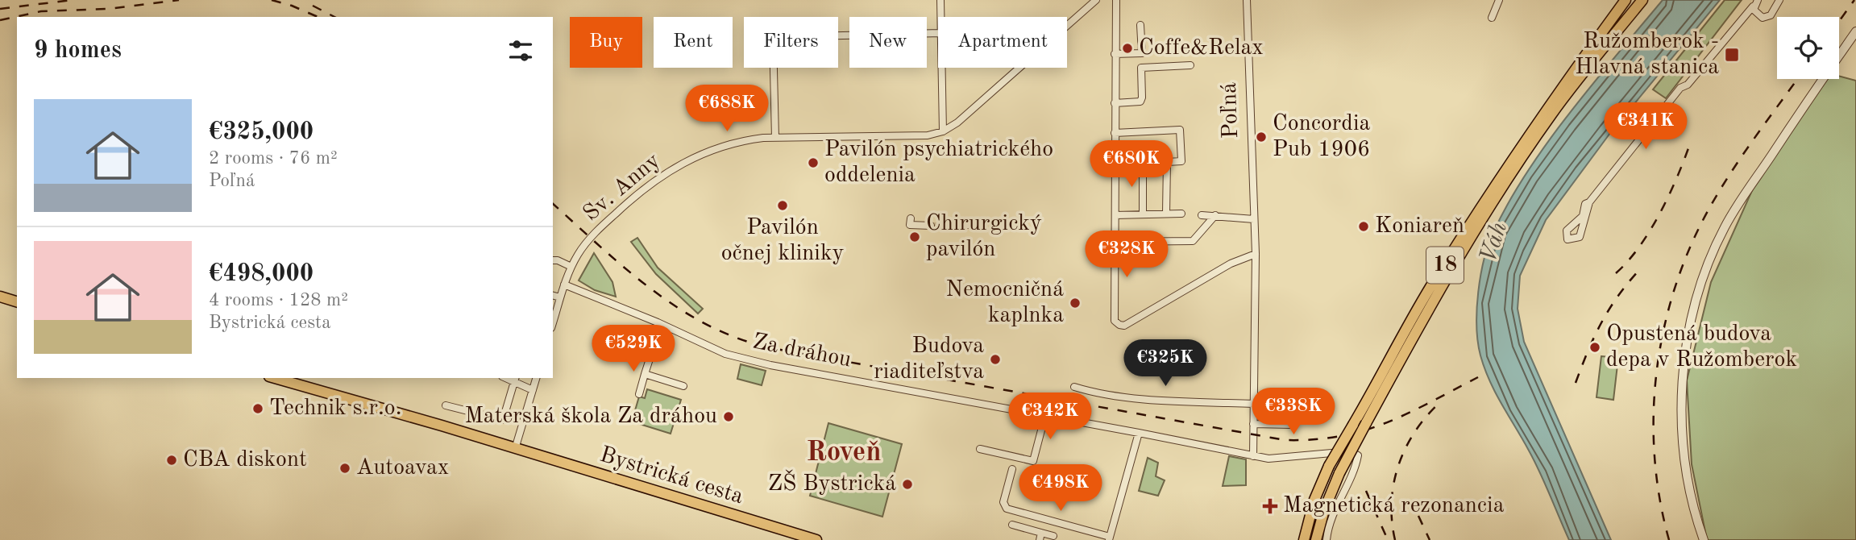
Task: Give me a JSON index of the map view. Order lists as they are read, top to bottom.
{
  "streets": {
    "main road": ["18", "Bystrická cesta"],
    "street": ["Poľná", "Sv. Anny", "Za dráhou"]
  },
  "crossings": [
    ["Poľná", "Za dráhou"]
  ],
  "districts": ["Roveň"],
  "water": ["Váh"],
  "places": {
    "other": [
      "Coffe&Relax",
      "Concordia Pub 1906",
      "Pavilón psychiatrického oddelenia",
      "Pavilón očnej kliniky",
      "Koniareň",
      "Chirurgický pavilón",
      "Nemocničná kaplnka",
      "Opustená budova depa v Ružomberok",
      "Budova riaditeľstva",
      "Technik s.r.o.",
      "Materská škola Za dráhou",
      "CBA diskont",
      "Autoavax",
      "ZŠ Bystrická"
    ],
    "transit": ["Ružomberok - Hlavná stanica"],
    "health": ["Magnetická rezonancia"]
  },
  "page": {
    "chip": [
      "Buy",
      "Rent",
      "Filters",
      "New",
      "Apartment"
    ],
    "heading": "9 homes",
    "price": [
      "€688K",
      "€341K",
      "€680K",
      "€328K",
      "€529K",
      "€325K",
      "€338K",
      "€342K",
      "€498K"
    ],
    "list": [
      {
        "name": "€325,000",
        "note": "2 rooms · 76 m² · Poľná"
      },
      {
        "name": "€498,000",
        "note": "4 rooms · 128 m² · Bystrická cesta"
      }
    ]
  }
}
